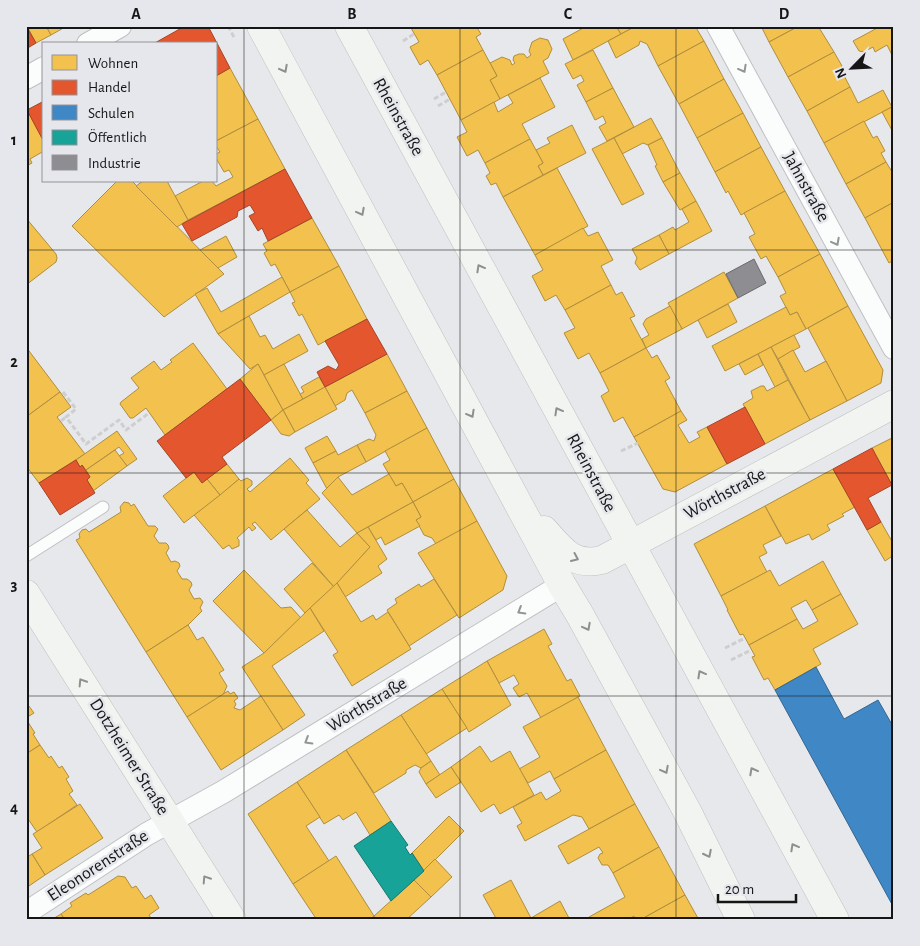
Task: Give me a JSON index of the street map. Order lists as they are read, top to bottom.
{
  "streets": {
    "main road": ["Rheinstraße", "Wörthstraße", "Dotzheimer Straße"],
    "street": ["Jahnstraße", "Eleonorenstraße"]
  },
  "crossings": [
    ["Rheinstraße", "Wörthstraße"],
    ["Wörthstraße", "Dotzheimer Straße"],
    ["Wörthstraße", "Eleonorenstraße"],
    ["Dotzheimer Straße", "Eleonorenstraße"]
  ],
  "one_way": ["Jahnstraße", "Dotzheimer Straße"],
  "legend": [
    "Wohnen",
    "Handel",
    "Schulen",
    "Öffentlich",
    "Industrie"
  ],
  "scale_bar": "20 m",
  "north": "bottom left",
  "grid": {
    "columns": [
      "A",
      "B",
      "C",
      "D"
    ],
    "rows": [
      "1",
      "2",
      "3",
      "4"
    ]
  }
}
